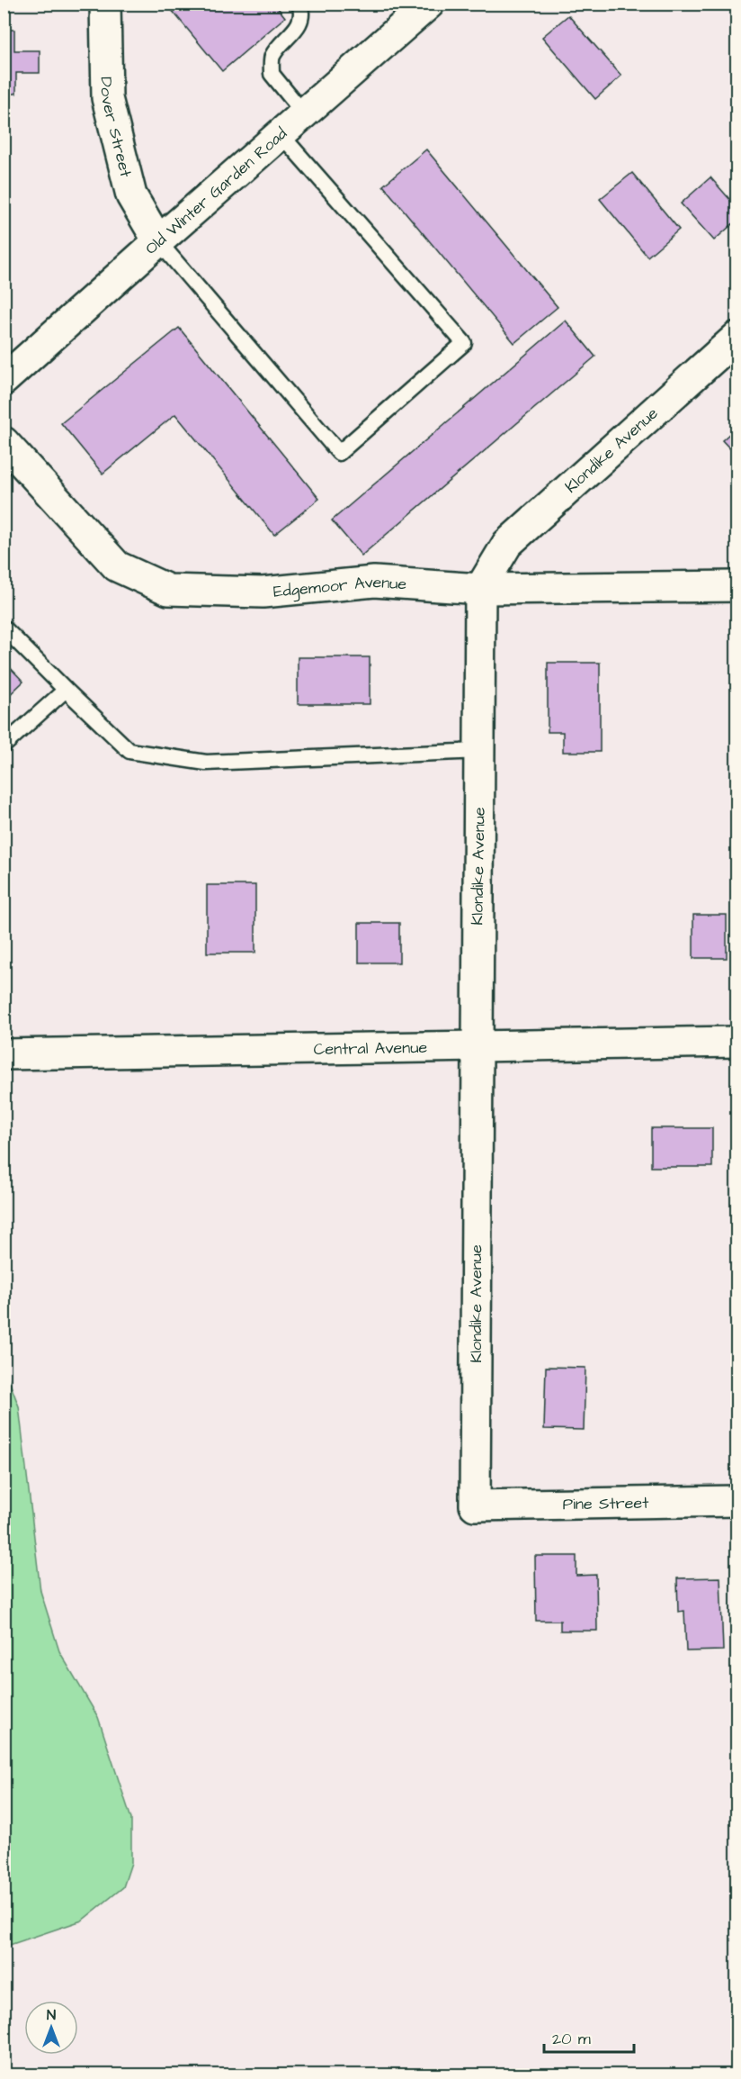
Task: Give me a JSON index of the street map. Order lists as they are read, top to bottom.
{
  "streets": {
    "street": [
      "Dover Street",
      "Old Winter Garden Road",
      "Klondike Avenue",
      "Edgemoor Avenue",
      "Central Avenue",
      "Pine Street"
    ]
  },
  "crossings": [
    ["Dover Street", "Old Winter Garden Road"],
    ["Klondike Avenue", "Edgemoor Avenue"],
    ["Klondike Avenue", "Central Avenue"],
    ["Klondike Avenue", "Pine Street"]
  ],
  "scale_bar": "20 m",
  "north": "top"
}
